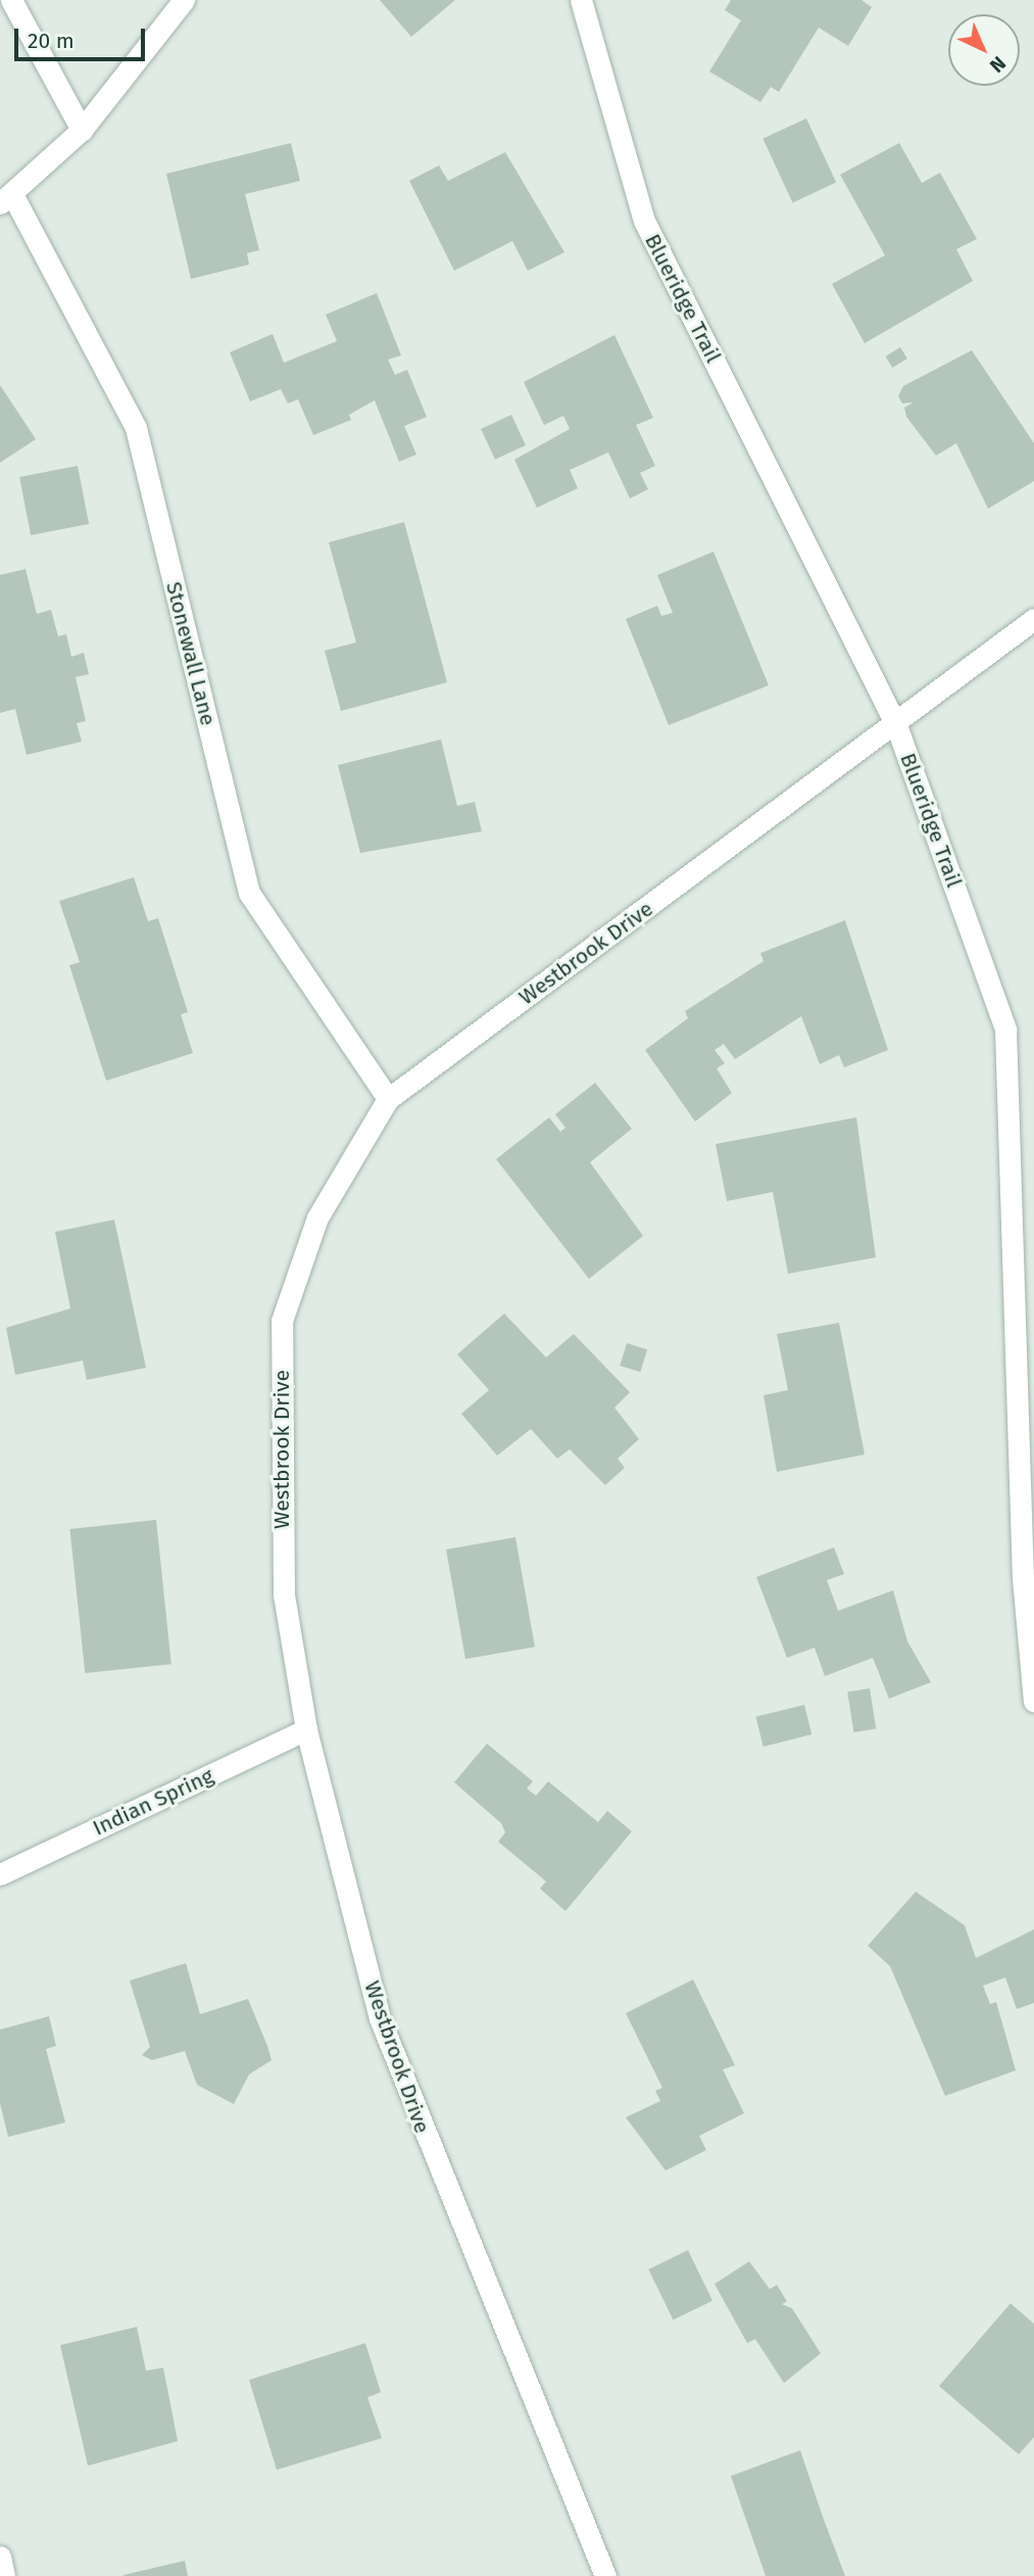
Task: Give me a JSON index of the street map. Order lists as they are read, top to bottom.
{
  "streets": {
    "street": [
      "Blueridge Trail",
      "Stonewall Lane",
      "Westbrook Drive",
      "Indian Spring"
    ]
  },
  "crossings": [
    ["Blueridge Trail", "Westbrook Drive"],
    ["Stonewall Lane", "Westbrook Drive"],
    ["Westbrook Drive", "Indian Spring"]
  ],
  "scale_bar": "20 m",
  "north": "bottom right"
}
